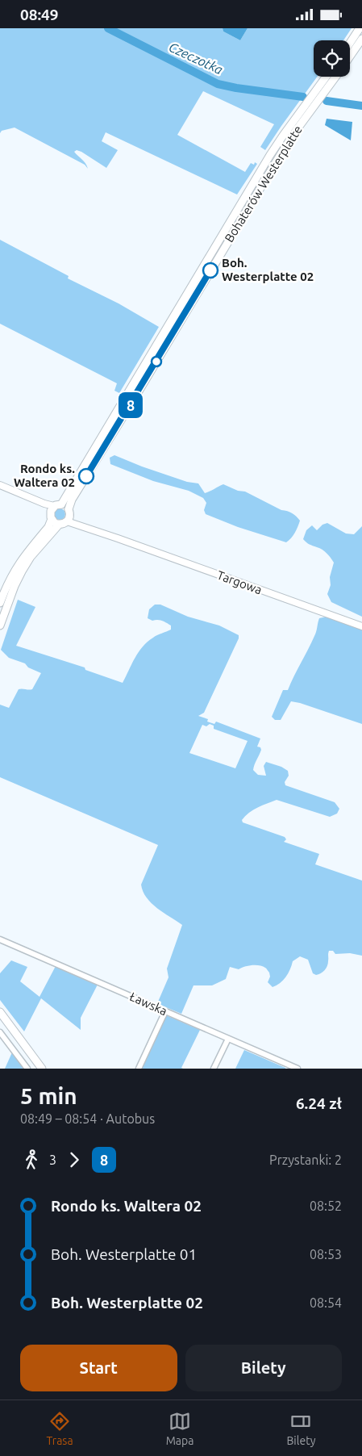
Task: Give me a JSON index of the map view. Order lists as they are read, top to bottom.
{
  "streets": {
    "main road": ["Bohaterów Westerplatte"],
    "street": ["Targowa", "Ławska"]
  },
  "crossings": [
    ["Bohaterów Westerplatte", "Targowa"]
  ],
  "water": ["Czeczotka"],
  "places": ["Boh. Westerplatte 02", "Rondo ks. Waltera 02"],
  "lines": ["bus line 8"],
  "page": {
    "status": "08:49",
    "on_map": "8",
    "heading": ["5 min", "08:49 – 08:54 · Autobus", "6.24 zł"],
    "legs": ["3", "8", "Przystanki: 2"],
    "list": [
      {
        "name": "Rondo ks. Waltera 02",
        "value": "08:52"
      },
      {
        "name": "Boh. Westerplatte 01",
        "value": "08:53"
      },
      {
        "name": "Boh. Westerplatte 02",
        "value": "08:54"
      }
    ],
    "buttons": ["Start", "Bilety"],
    "tabs": ["Trasa", "Mapa", "Bilety"]
  }
}
